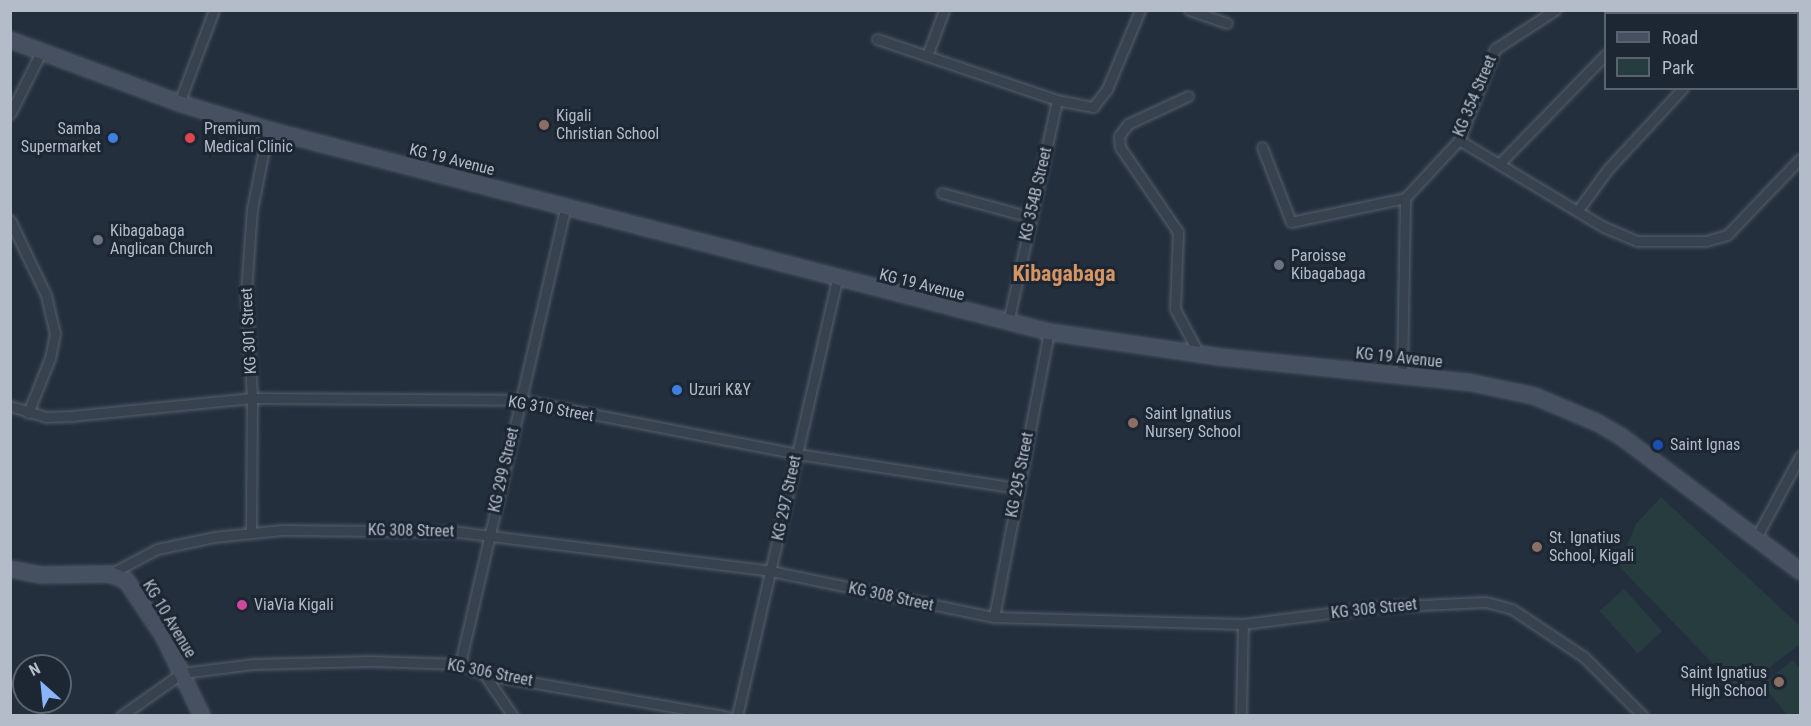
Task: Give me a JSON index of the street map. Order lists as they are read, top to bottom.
{
  "streets": {
    "main road": ["KG 19 Avenue", "KG 10 Avenue"],
    "street": [
      "KG 354 Street",
      "KG 354B Street",
      "KG 301 Street",
      "KG 310 Street",
      "KG 299 Street",
      "KG 295 Street",
      "KG 297 Street",
      "KG 308 Street",
      "KG 306 Street"
    ]
  },
  "crossings": [
    ["KG 19 Avenue", "KG 354B Street"],
    ["KG 19 Avenue", "KG 301 Street"],
    ["KG 19 Avenue", "KG 299 Street"],
    ["KG 19 Avenue", "KG 295 Street"],
    ["KG 19 Avenue", "KG 297 Street"],
    ["KG 301 Street", "KG 310 Street"],
    ["KG 301 Street", "KG 308 Street"],
    ["KG 310 Street", "KG 299 Street"],
    ["KG 310 Street", "KG 295 Street"],
    ["KG 310 Street", "KG 297 Street"],
    ["KG 299 Street", "KG 308 Street"],
    ["KG 299 Street", "KG 306 Street"],
    ["KG 295 Street", "KG 308 Street"],
    ["KG 297 Street", "KG 308 Street"],
    ["KG 308 Street", "KG 10 Avenue"],
    ["KG 10 Avenue", "KG 306 Street"]
  ],
  "districts": ["Kibagabaga"],
  "places": [
    "Kigali Christian School",
    "Samba Supermarket",
    "Premium Medical Clinic",
    "Kibagabaga Anglican Church",
    "Paroisse Kibagabaga",
    "Uzuri K&Y",
    "Saint Ignatius Nursery School",
    "Saint Ignas",
    "St. Ignatius School, Kigali",
    "ViaVia Kigali",
    "Saint Ignatius High School"
  ],
  "legend": ["Road", "Park"],
  "north": "top left"
}
